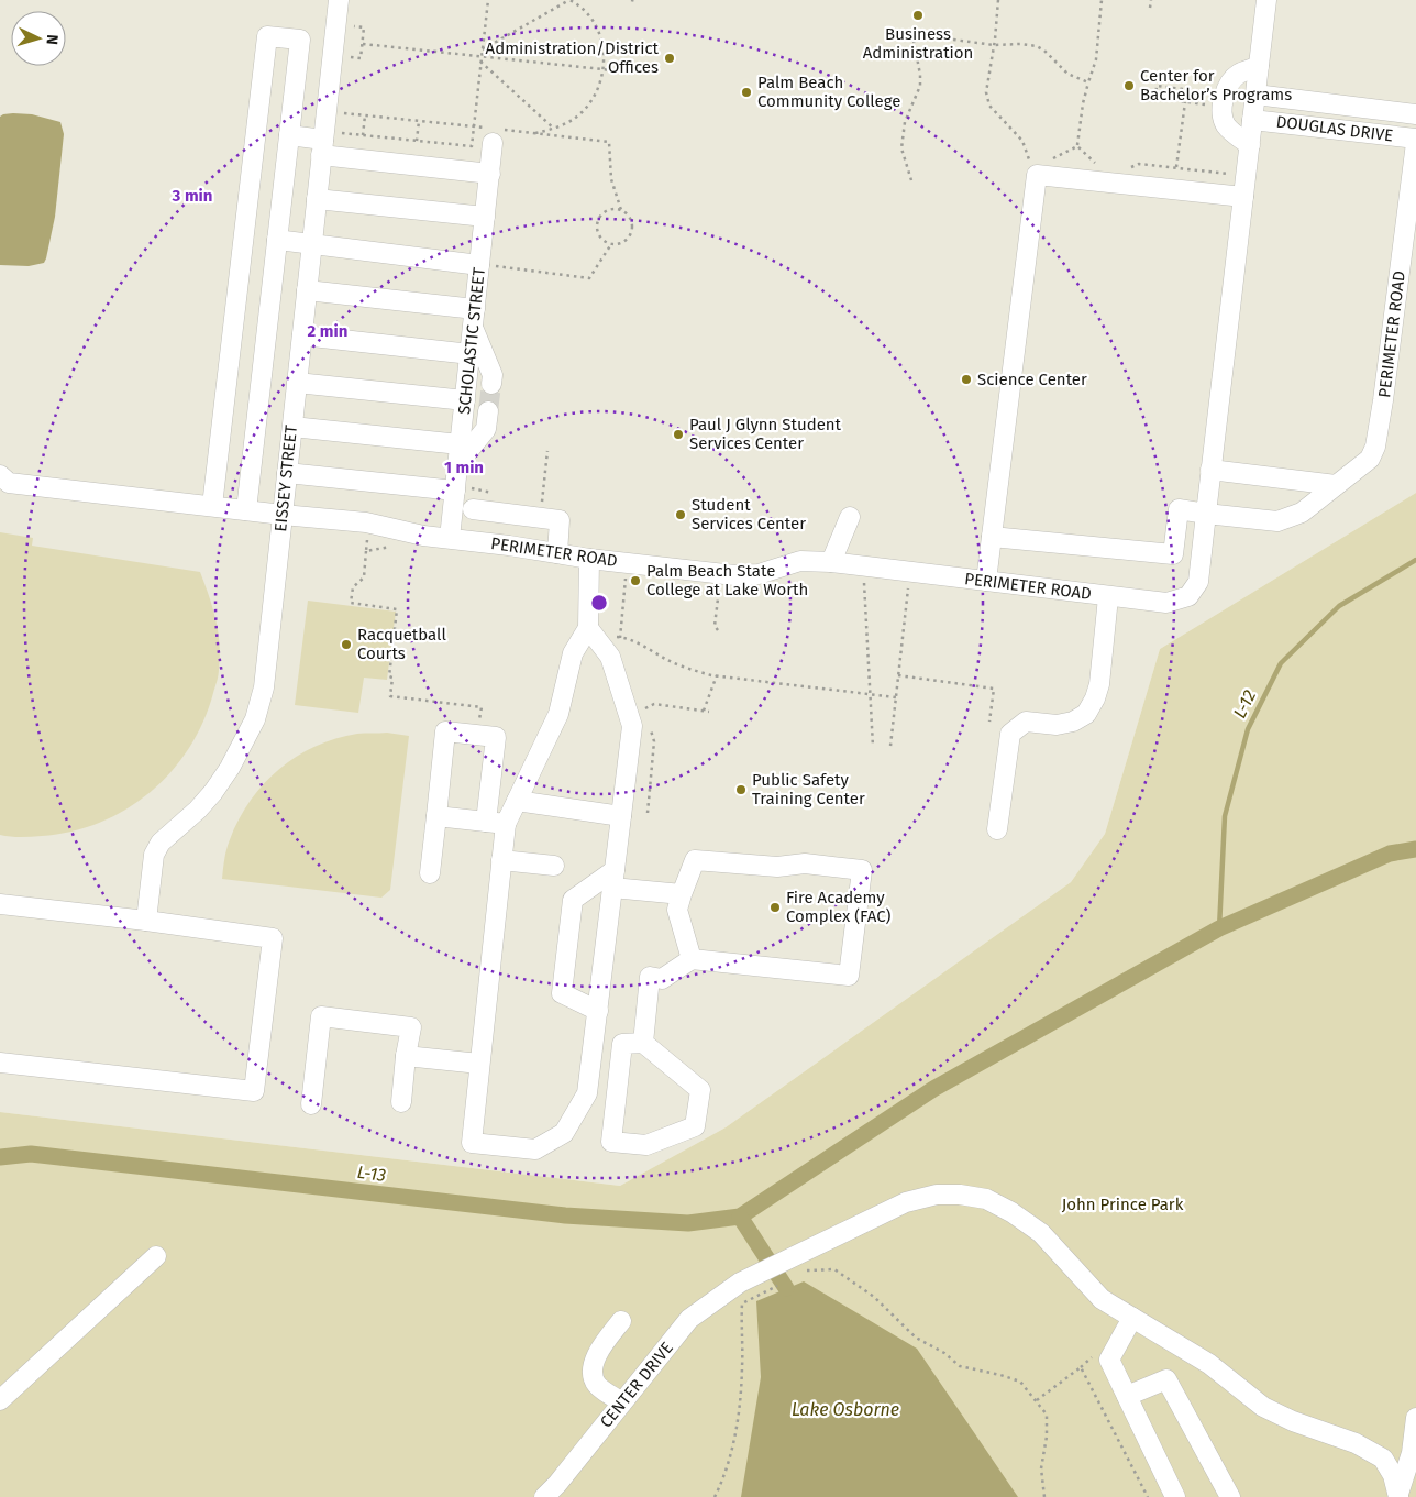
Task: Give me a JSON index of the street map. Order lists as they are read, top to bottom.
{
  "streets": {
    "street": [
      "DOUGLAS DRIVE",
      "PERIMETER ROAD",
      "SCHOLASTIC STREET",
      "EISSEY STREET",
      "CENTER DRIVE"
    ]
  },
  "crossings": [
    ["DOUGLAS DRIVE", "PERIMETER ROAD"],
    ["PERIMETER ROAD", "SCHOLASTIC STREET"],
    ["PERIMETER ROAD", "EISSEY STREET"]
  ],
  "water": ["L-12", "L-13", "Lake Osborne"],
  "parks": ["John Prince Park"],
  "places": [
    "Business Administration",
    "Administration/District Offices",
    "Center for Bachelor’s Programs",
    "Palm Beach Community College",
    "Science Center",
    "Paul J Glynn Student Services Center",
    "Student Services Center",
    "Palm Beach State College at Lake Worth",
    "Racquetball Courts",
    "Public Safety Training Center",
    "Fire Academy Complex (FAC)"
  ],
  "north": "right",
  "rings": ["3 min", "2 min", "1 min"]
}
